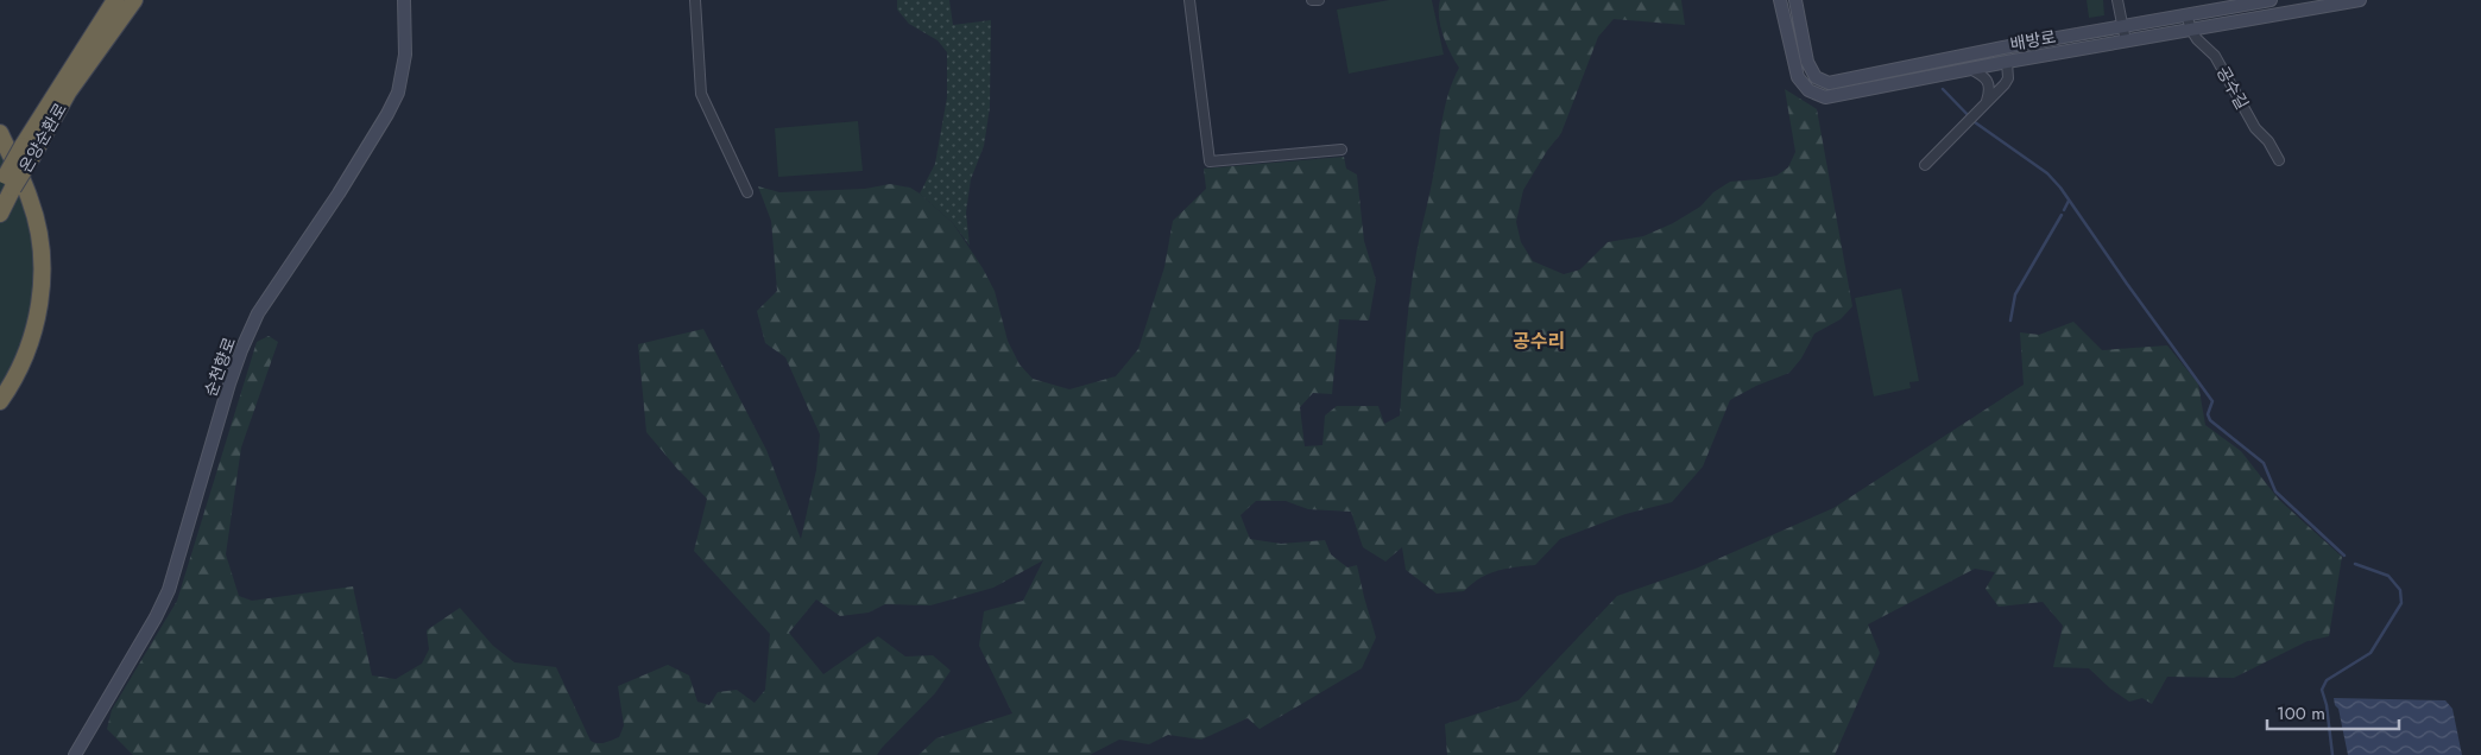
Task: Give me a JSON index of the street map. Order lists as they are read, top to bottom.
{
  "streets": {
    "highway": ["온양순환로"],
    "street": ["배방로", "공수길", "순천향로"]
  },
  "crossings": [
    ["배방로", "공수길"]
  ],
  "districts": ["공수리"],
  "scale_bar": "100 m"
}
